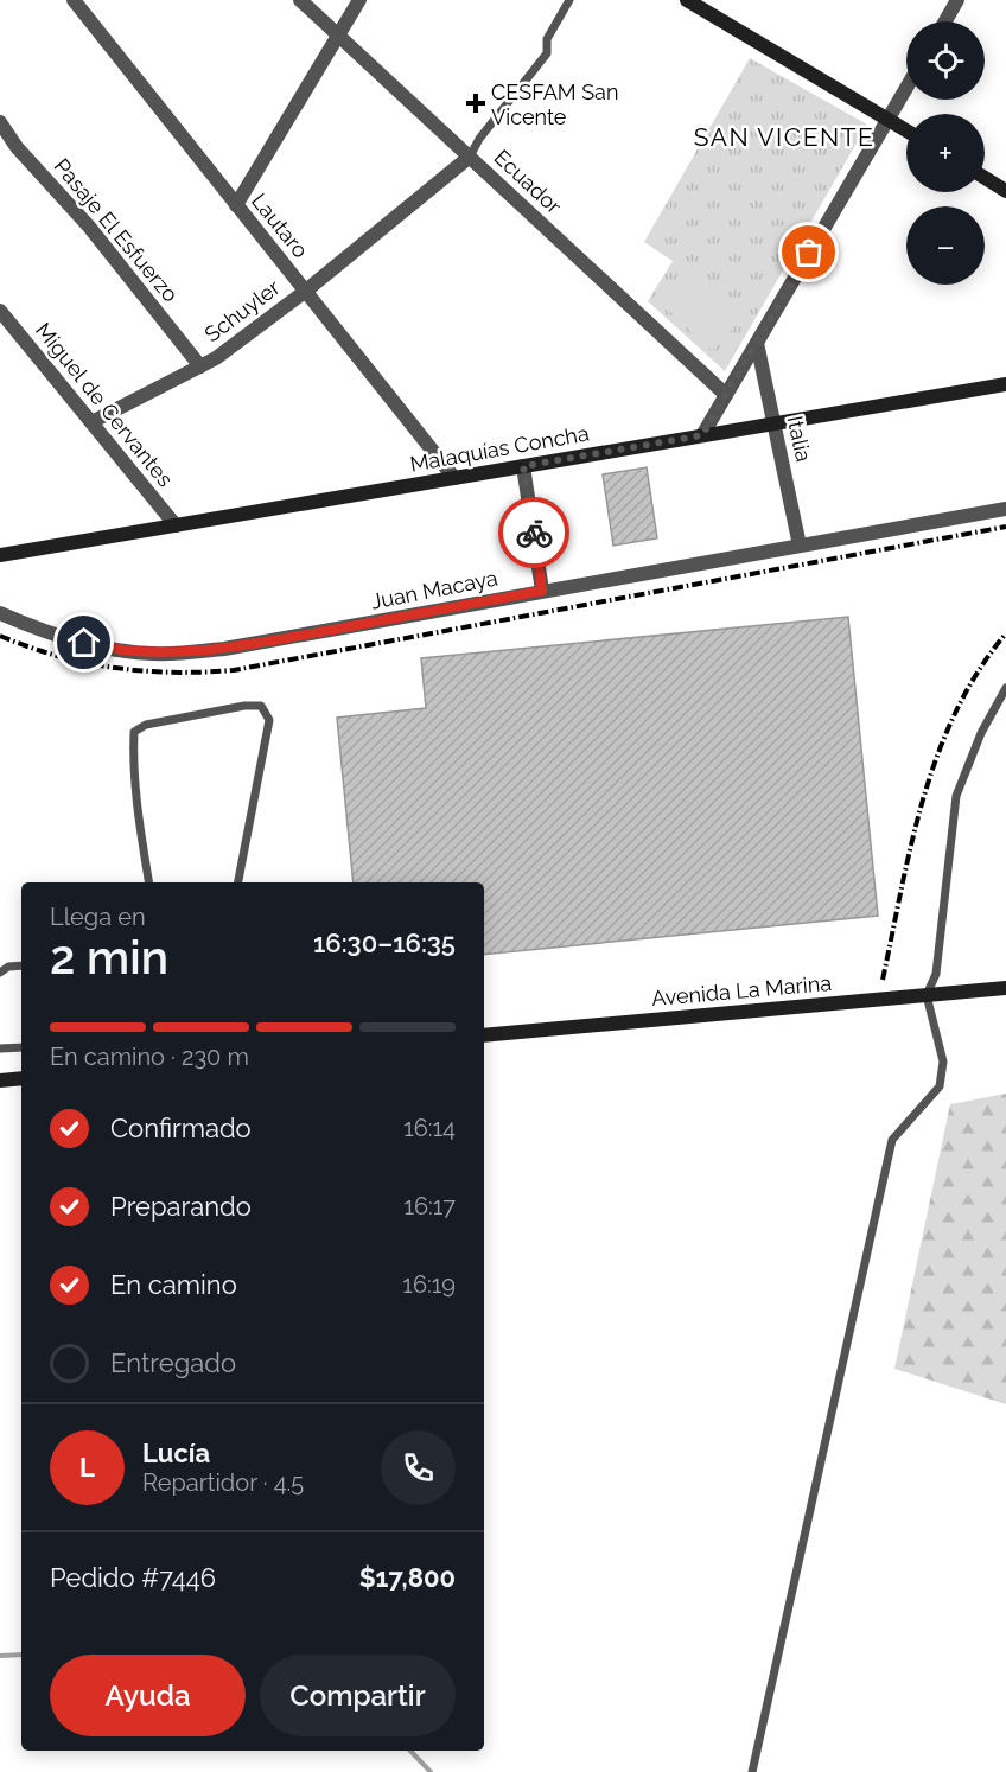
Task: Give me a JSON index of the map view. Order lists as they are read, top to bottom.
{
  "streets": {
    "main road": ["Malaquías Concha", "Avenida La Marina"],
    "street": [
      "Ecuador",
      "Lautaro",
      "Pasaje El Esfuerzo",
      "Schuyler",
      "Miguel de Cervantes",
      "Italia",
      "Juan Macaya"
    ]
  },
  "crossings": [
    ["Ecuador", "Schuyler"],
    ["Lautaro", "Schuyler"],
    ["Lautaro", "Malaquías Concha"],
    ["Pasaje El Esfuerzo", "Schuyler"],
    ["Schuyler", "Miguel de Cervantes"],
    ["Miguel de Cervantes", "Malaquías Concha"],
    ["Italia", "Malaquías Concha"],
    ["Italia", "Juan Macaya"]
  ],
  "districts": ["SAN VICENTE"],
  "places": {
    "health": ["CESFAM San Vicente"]
  },
  "page": {
    "map_buttons": ["+", "−"],
    "heading": ["2 min", "Llega en", "16:30–16:35"],
    "panel": [
      "Lucía",
      "Repartidor · 4.5",
      "Pedido #7446",
      "$17,800"
    ],
    "bar": "En camino · 230 m",
    "list": [
      ["Confirmado", "16:14"],
      ["Preparando", "16:17"],
      ["En camino", "16:19"],
      "Entregado"
    ],
    "round": "L",
    "buttons": ["Ayuda", "Compartir"]
  }
}
